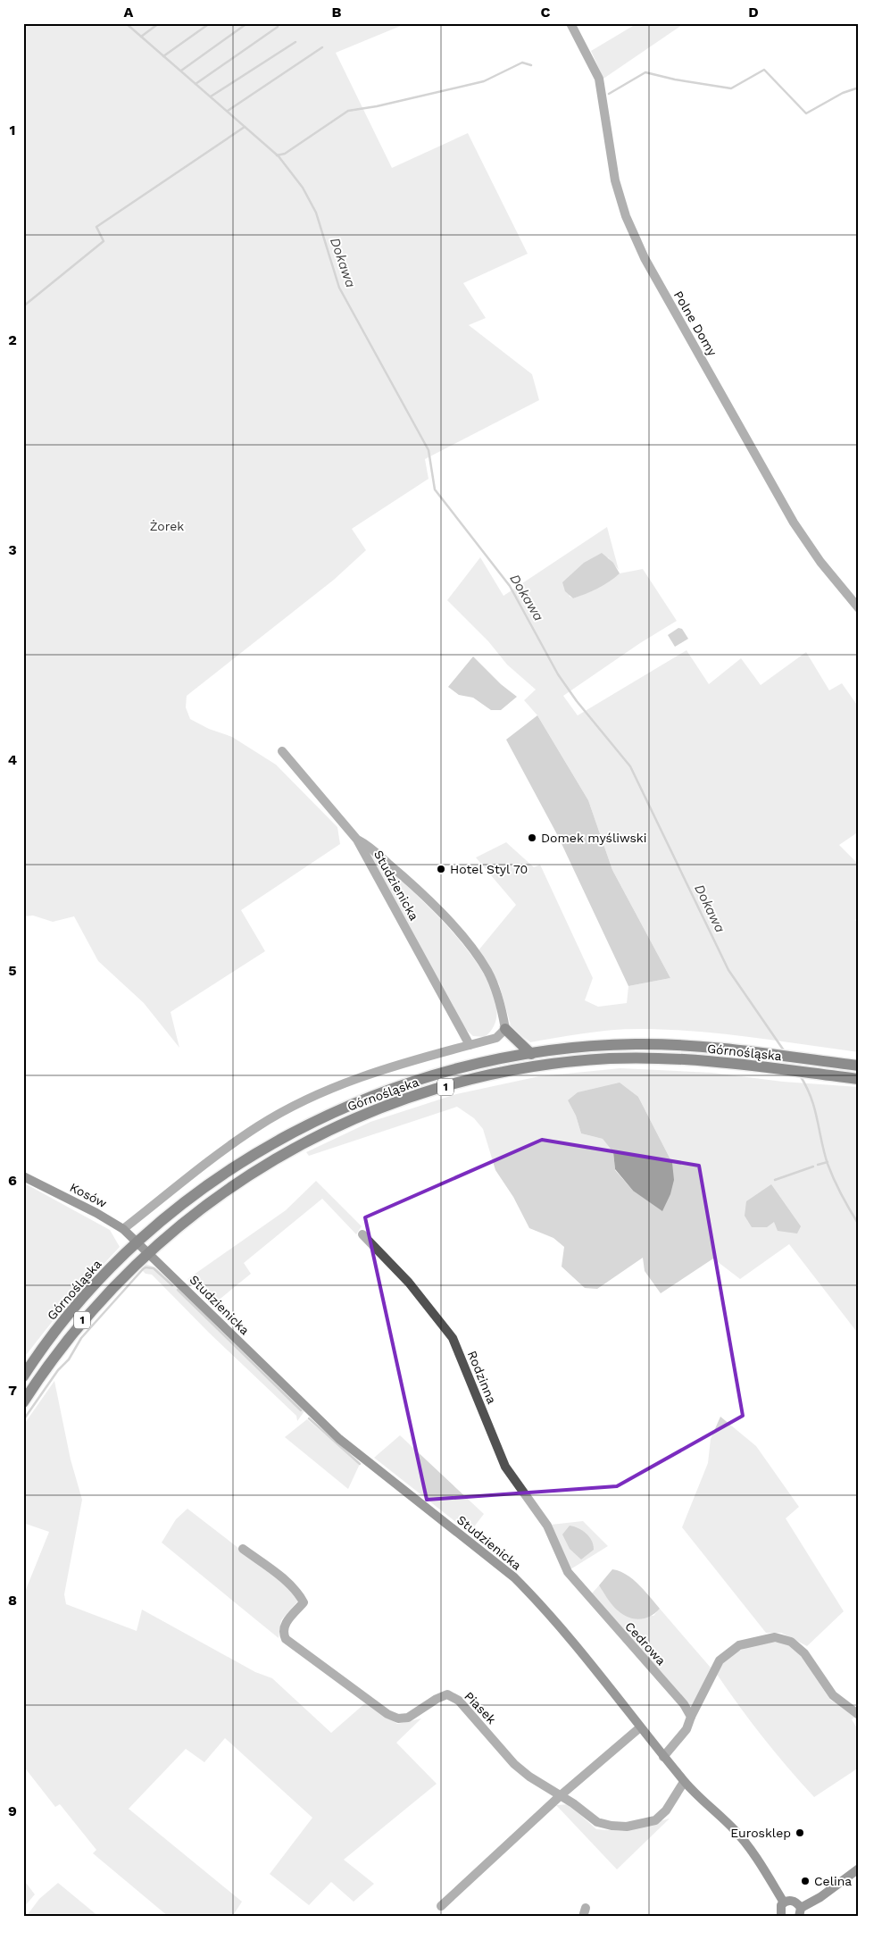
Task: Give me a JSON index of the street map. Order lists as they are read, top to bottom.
{
  "streets": {
    "main road": ["Górnośląska", "1"],
    "street": [
      "Polne Domy",
      "Studzienicka",
      "Kosów",
      "Rodzinna",
      "Cedrowa",
      "Piasek"
    ]
  },
  "crossings": [
    ["Studzienicka", "Górnośląska"],
    ["Studzienicka", "Kosów"],
    ["Studzienicka", "Piasek"],
    ["Górnośląska", "Kosów"],
    ["Rodzinna", "Cedrowa"]
  ],
  "water": ["Dokawa"],
  "parks": ["Żorek"],
  "places": [
    "Domek myśliwski",
    "Hotel Styl 70",
    "Eurosklep",
    "Celina"
  ],
  "grid": {
    "columns": [
      "A",
      "B",
      "C",
      "D"
    ],
    "rows": [
      "1",
      "2",
      "3",
      "4",
      "5",
      "6",
      "7",
      "8",
      "9"
    ]
  }
}
